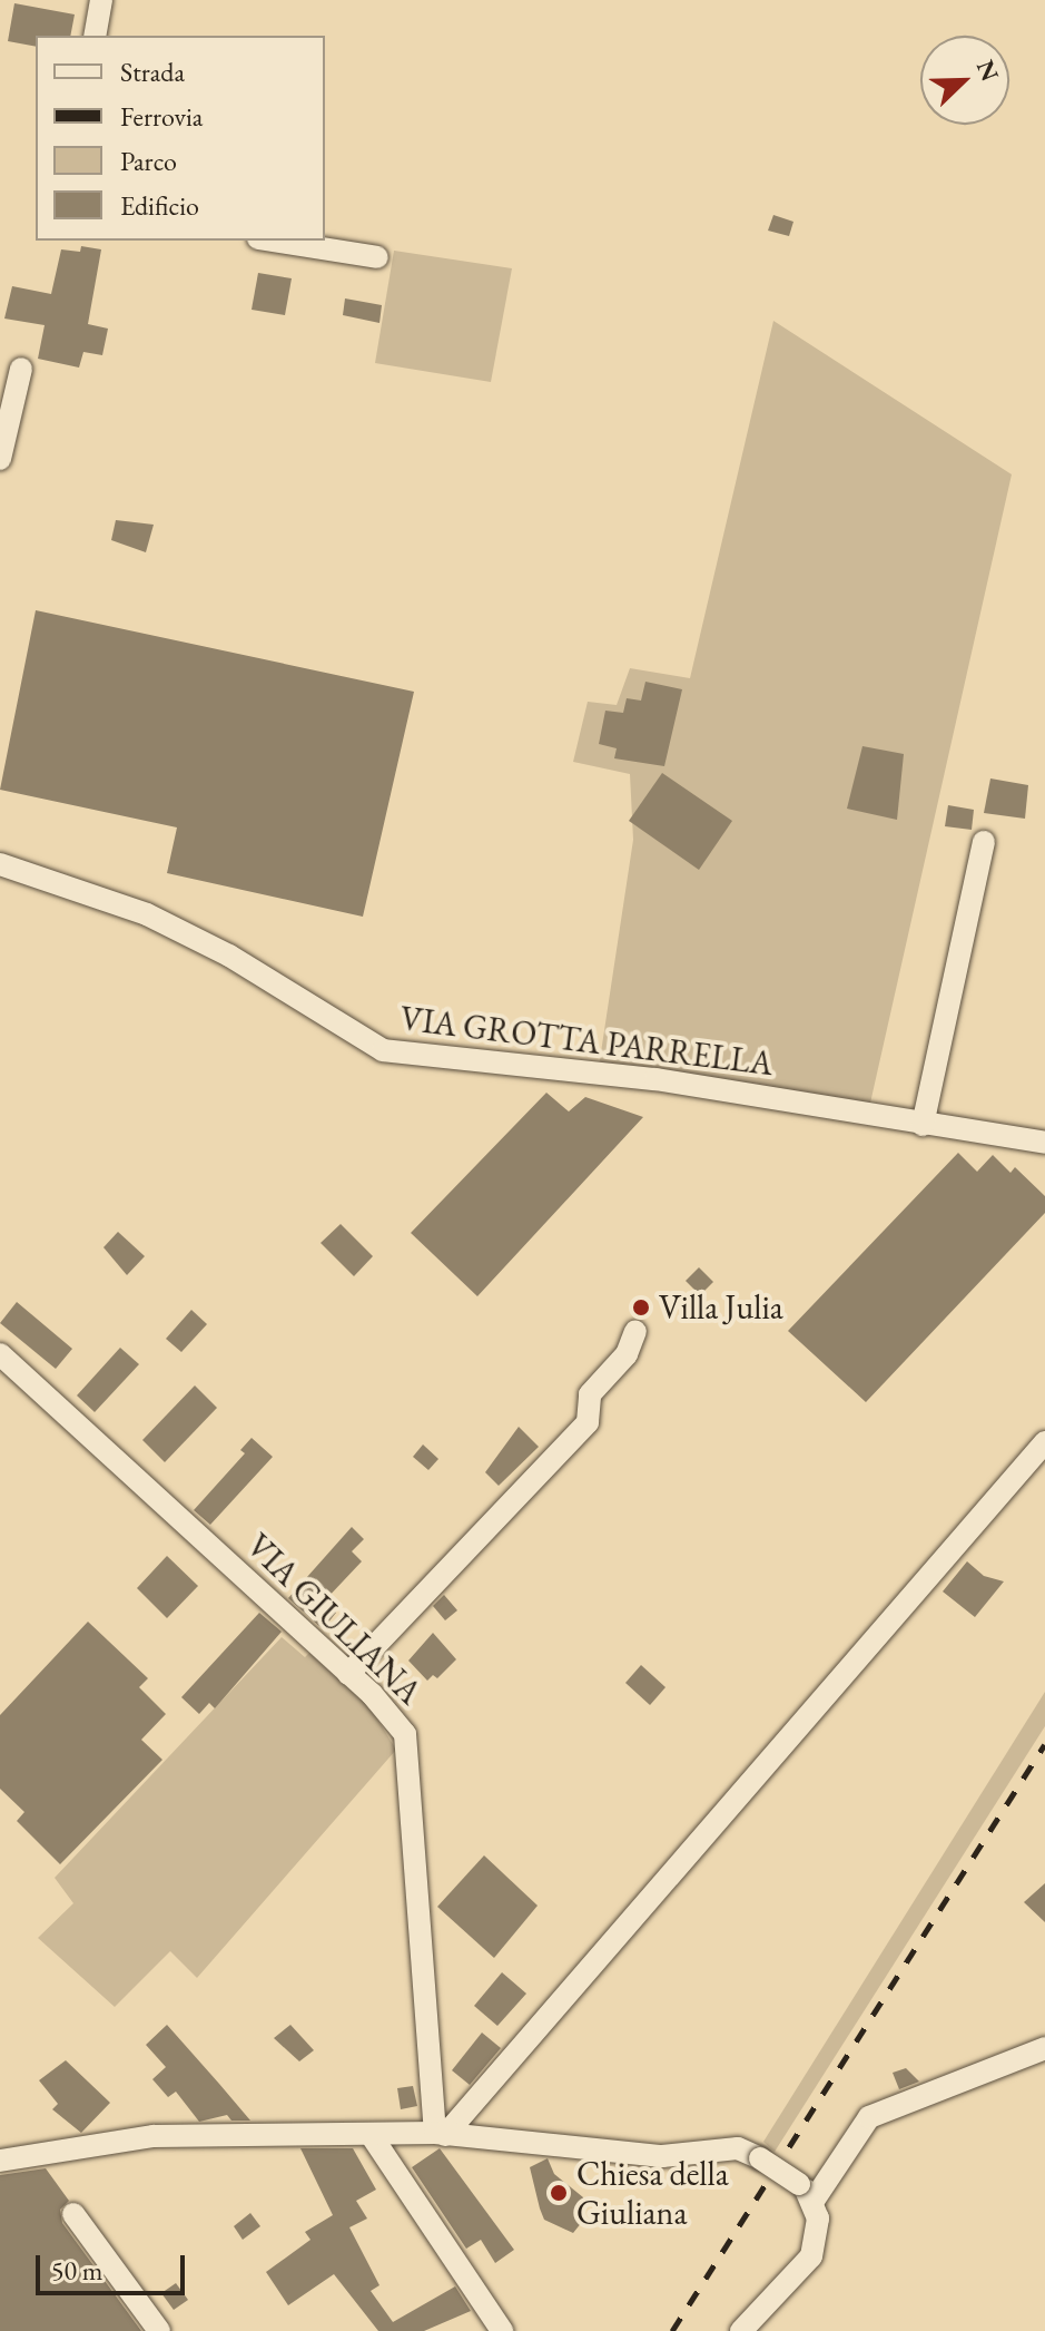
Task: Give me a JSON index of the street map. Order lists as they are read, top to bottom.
{
  "streets": {
    "street": ["VIA GROTTA PARRELLA", "VIA GIULIANA"]
  },
  "places": ["Villa Julia", "Chiesa della Giuliana"],
  "legend": [
    "Strada",
    "Ferrovia",
    "Parco",
    "Edificio"
  ],
  "scale_bar": "50 m",
  "north": "top right"
}
